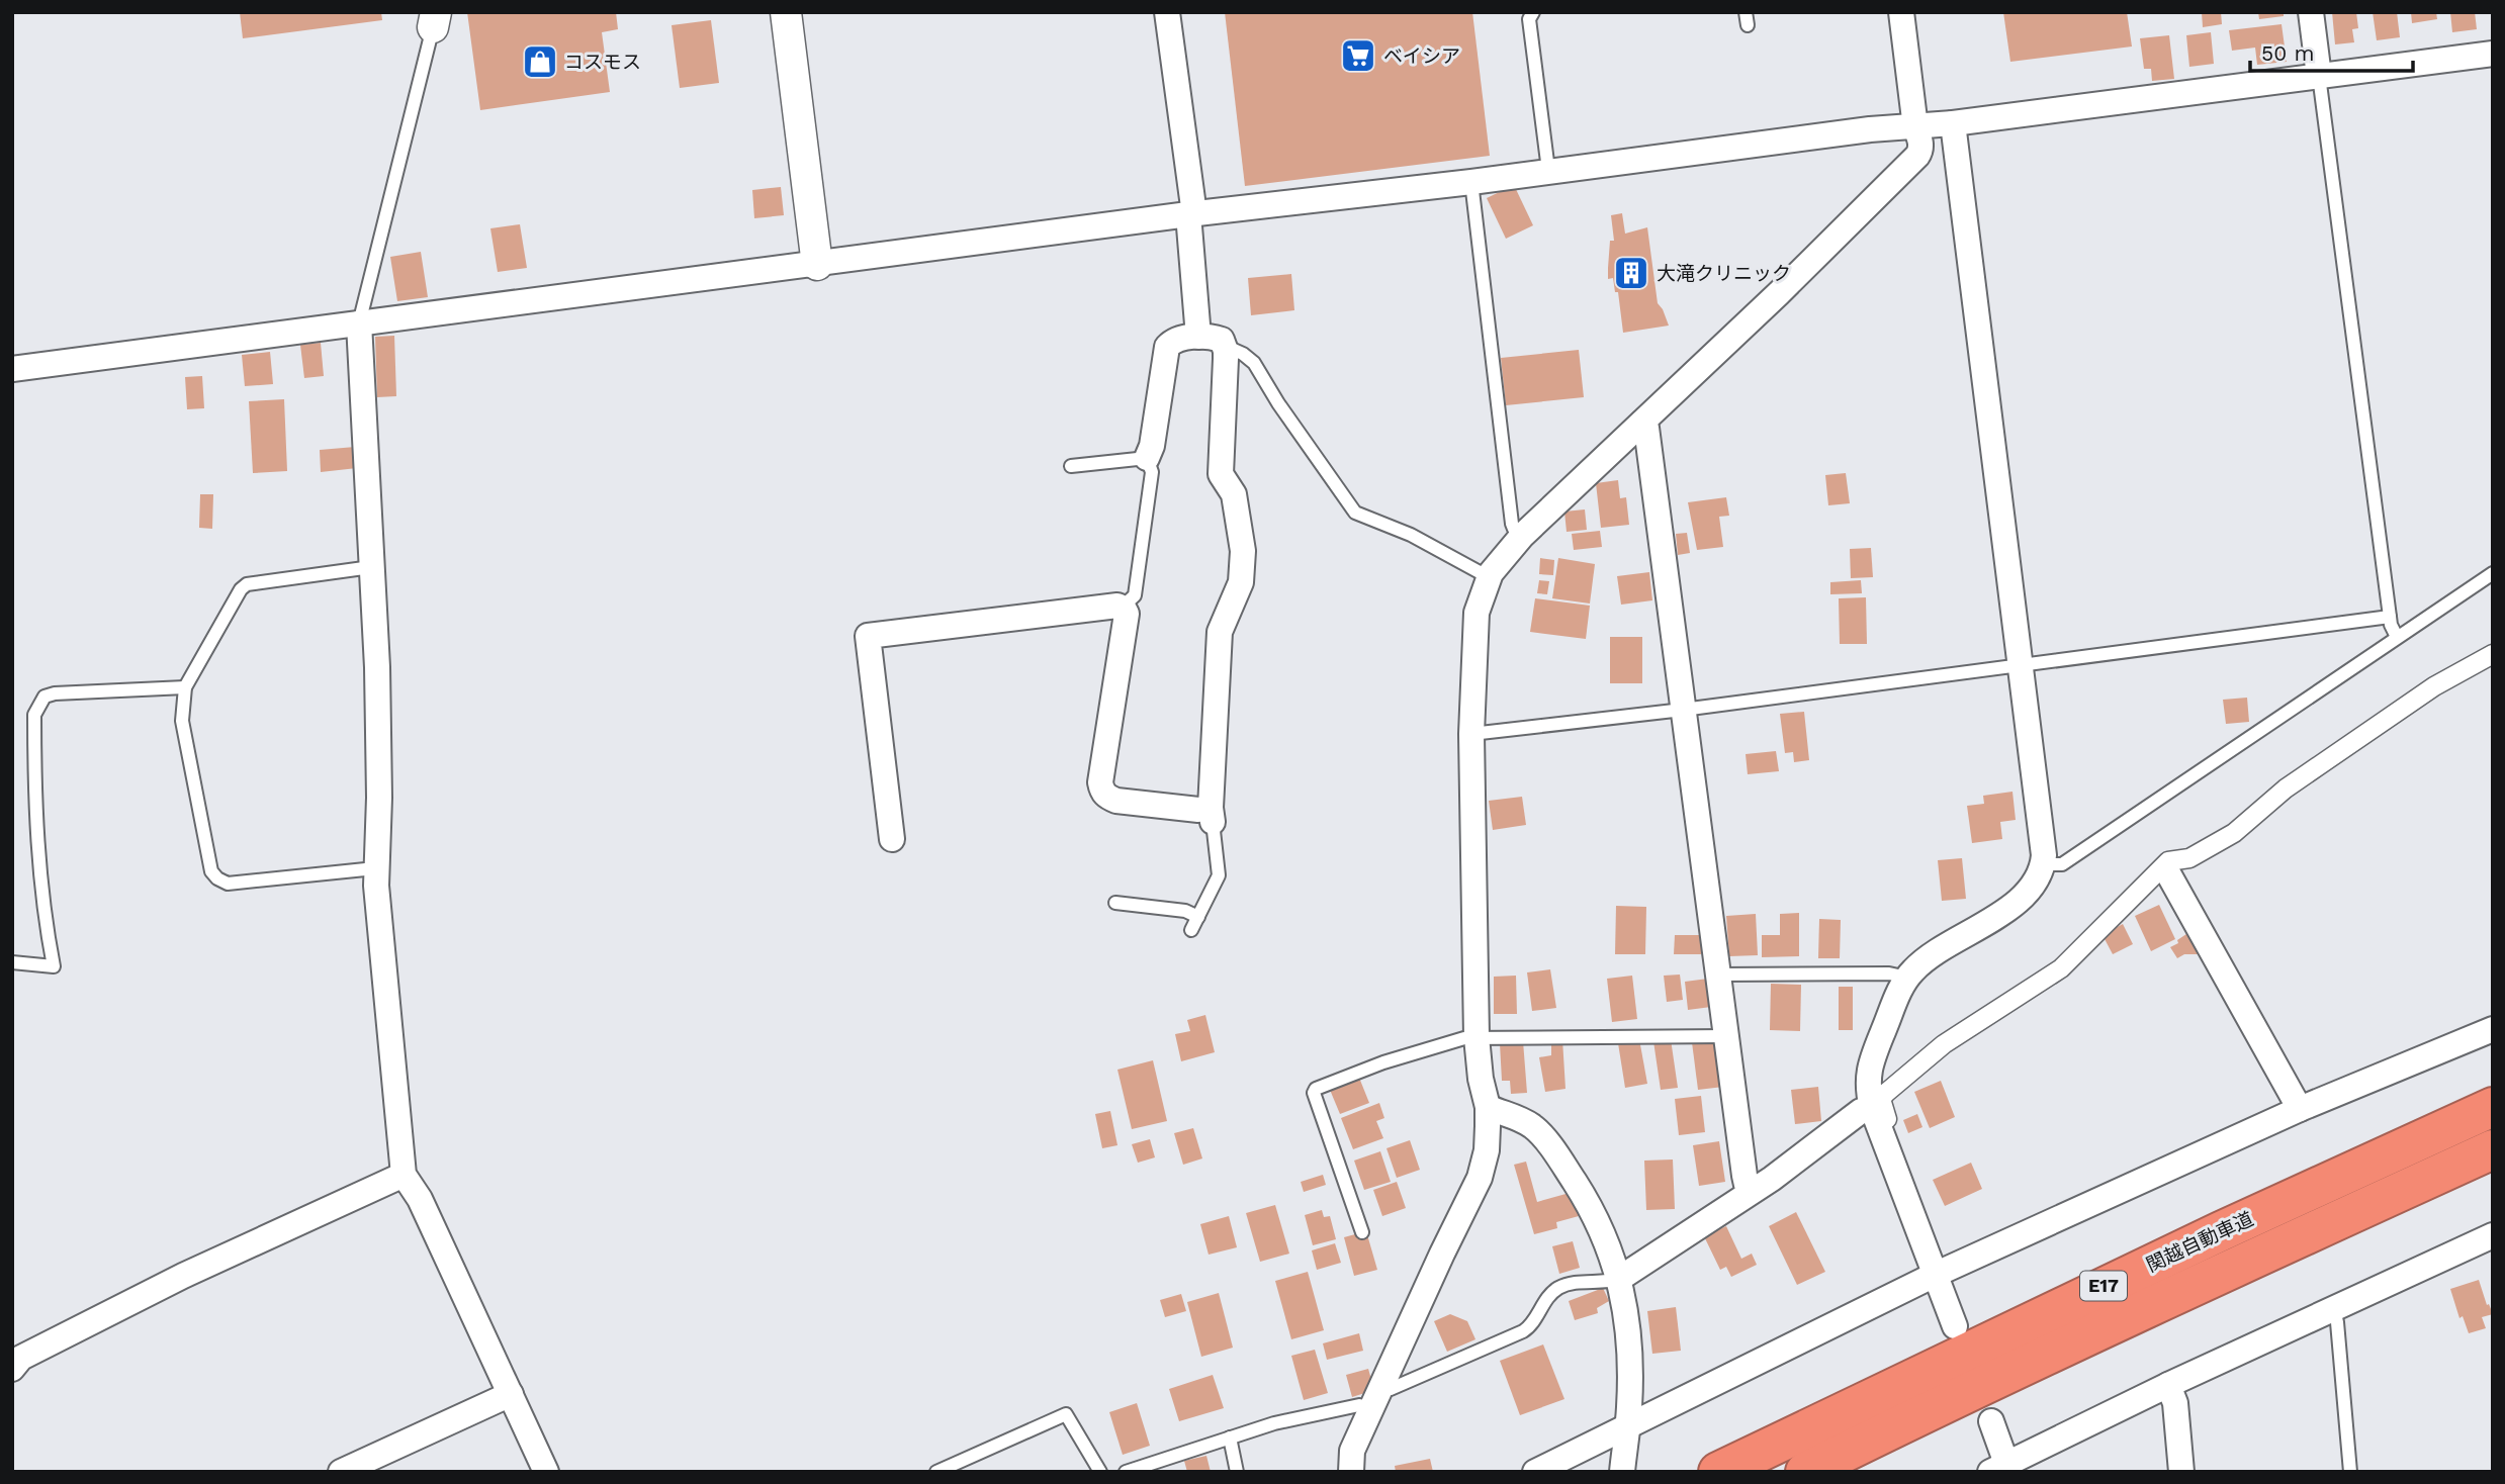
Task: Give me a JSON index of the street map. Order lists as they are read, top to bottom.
{
  "streets": {
    "highway": ["関越自動車道", "E17"]
  },
  "places": {
    "supermarket": ["ベイシア"],
    "shop": ["コスモス"],
    "building": ["大滝クリニック"]
  },
  "scale_bar": "50 m"
}
